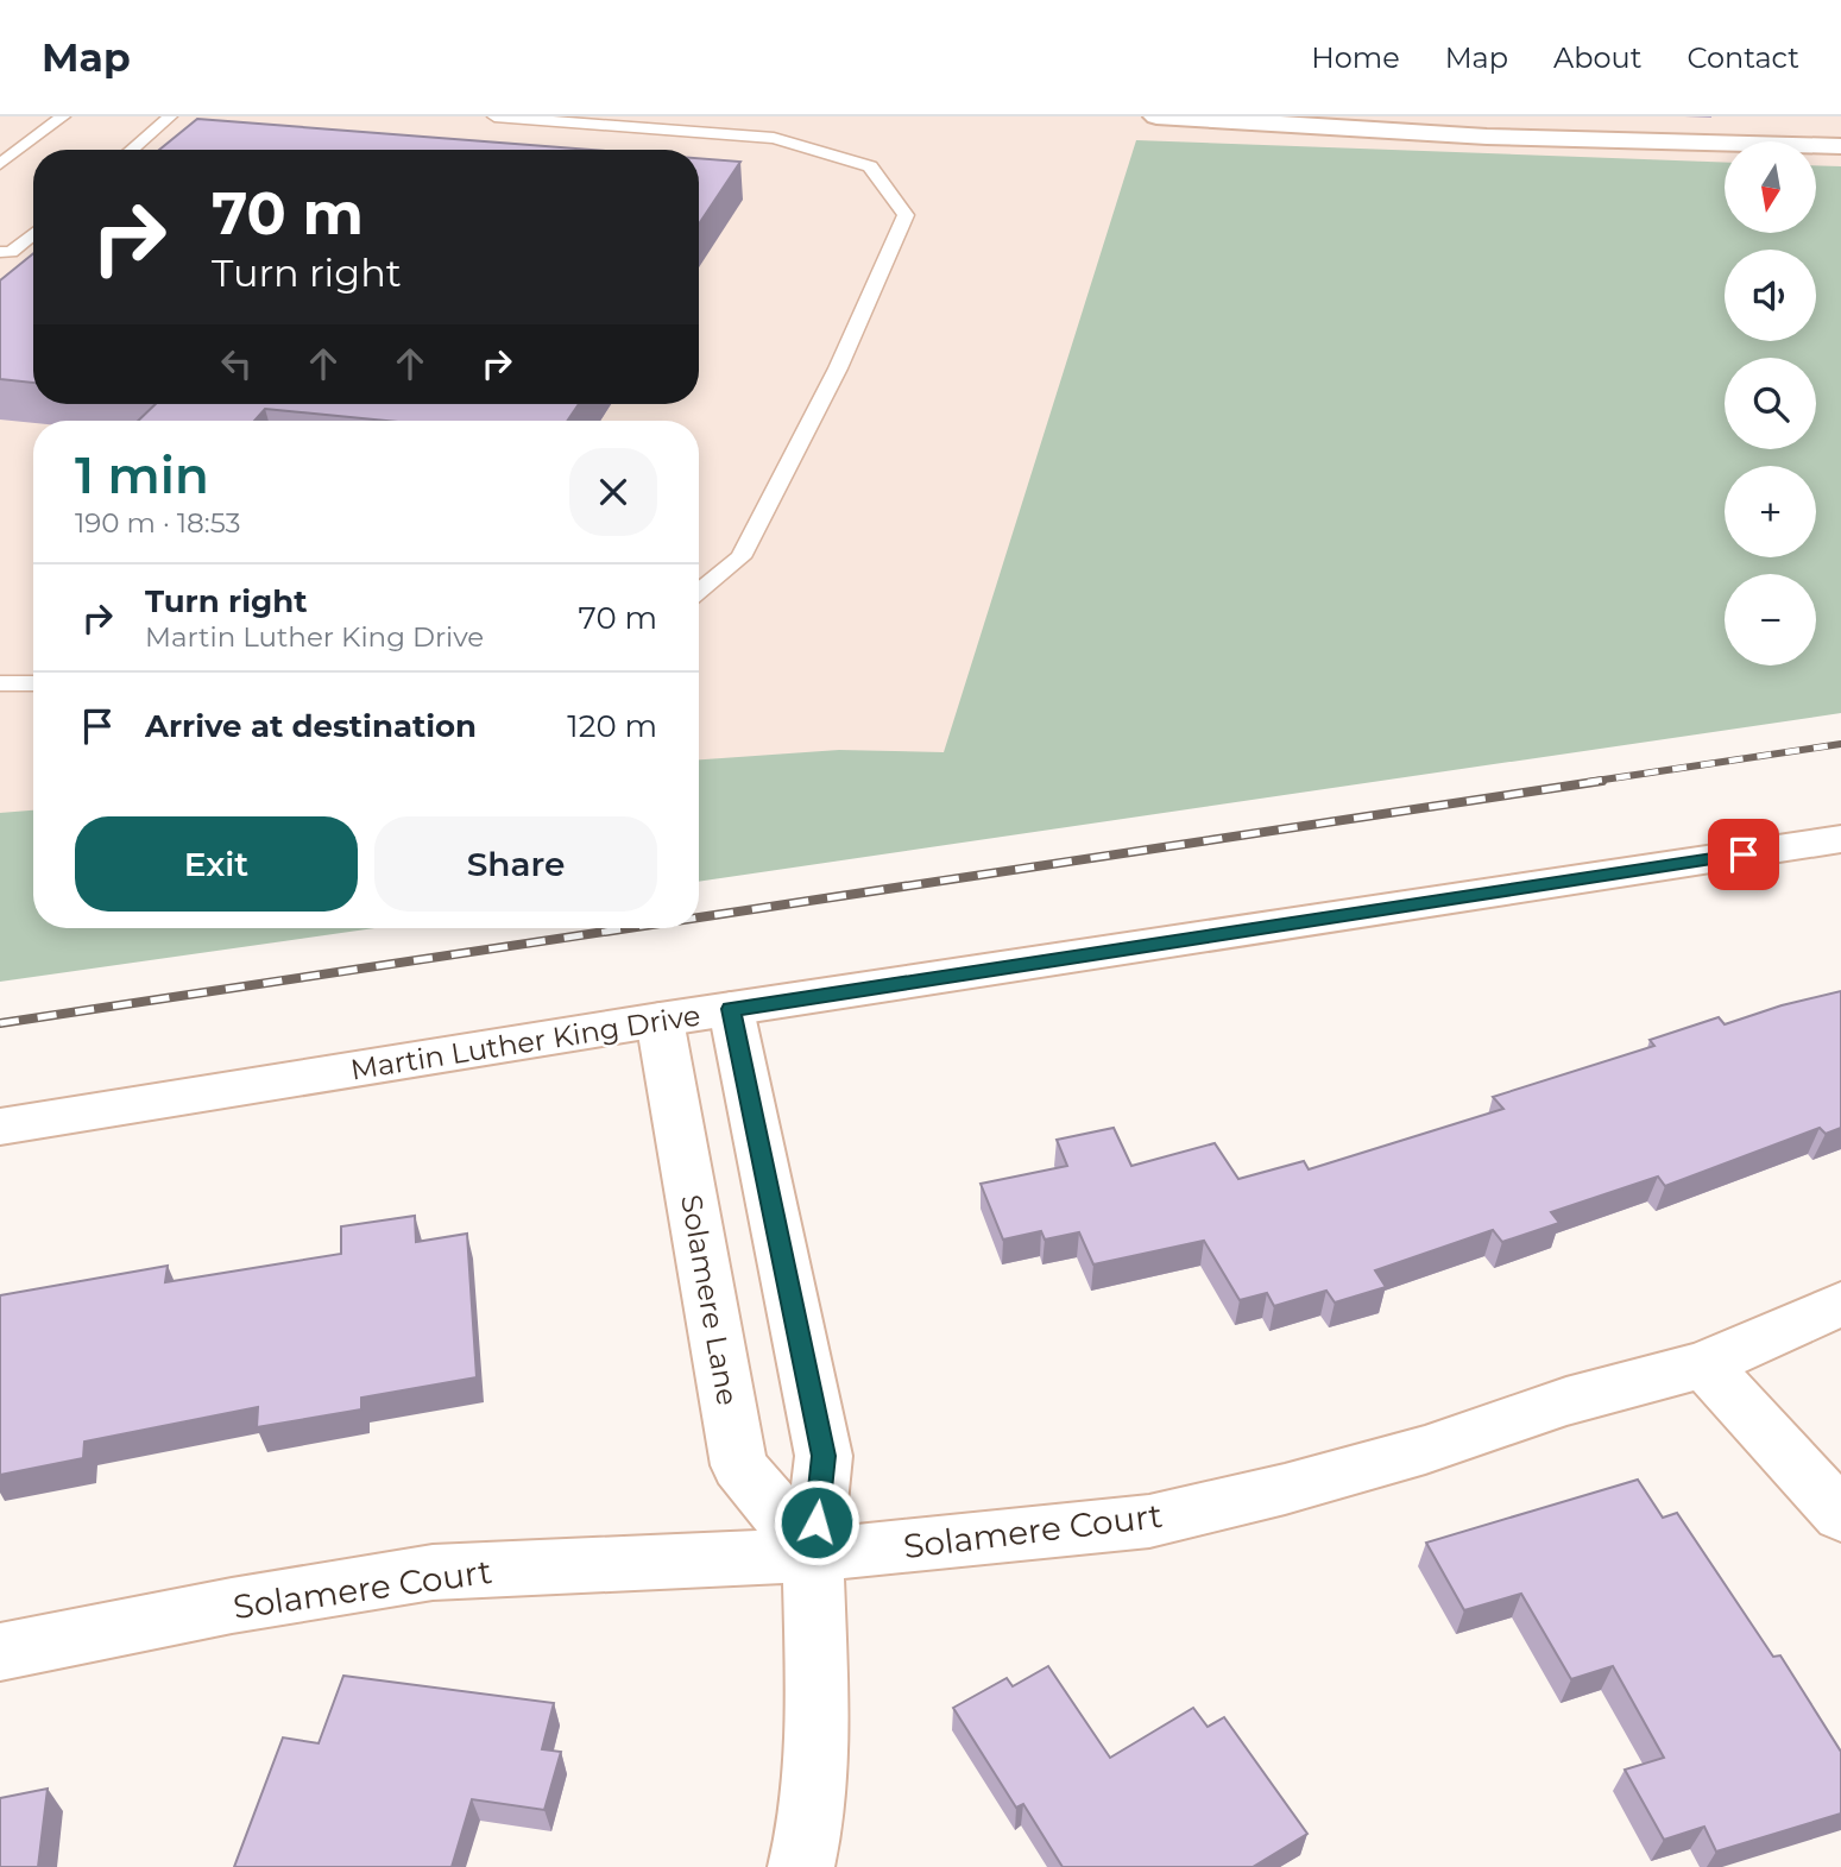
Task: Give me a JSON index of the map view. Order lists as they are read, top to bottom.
{
  "streets": {
    "street": ["Martin Luther King Drive", "Solamere Lane", "Solamere Court"]
  },
  "crossings": [
    ["Martin Luther King Drive", "Solamere Lane"],
    ["Solamere Lane", "Solamere Court"]
  ],
  "north": "bottom",
  "page": {
    "header": "Map",
    "nav": [
      "Home",
      "Map",
      "About",
      "Contact"
    ],
    "map_buttons": ["+", "−"],
    "turn": ["70 m", "Turn right"],
    "heading": ["1 min", "190 m · 18:53"],
    "list": [
      {
        "name": "Turn right",
        "note": "Martin Luther King Drive",
        "value": "70 m"
      },
      {
        "name": "Arrive at destination",
        "value": "120 m"
      }
    ],
    "buttons": ["Exit", "Share"]
  }
}
